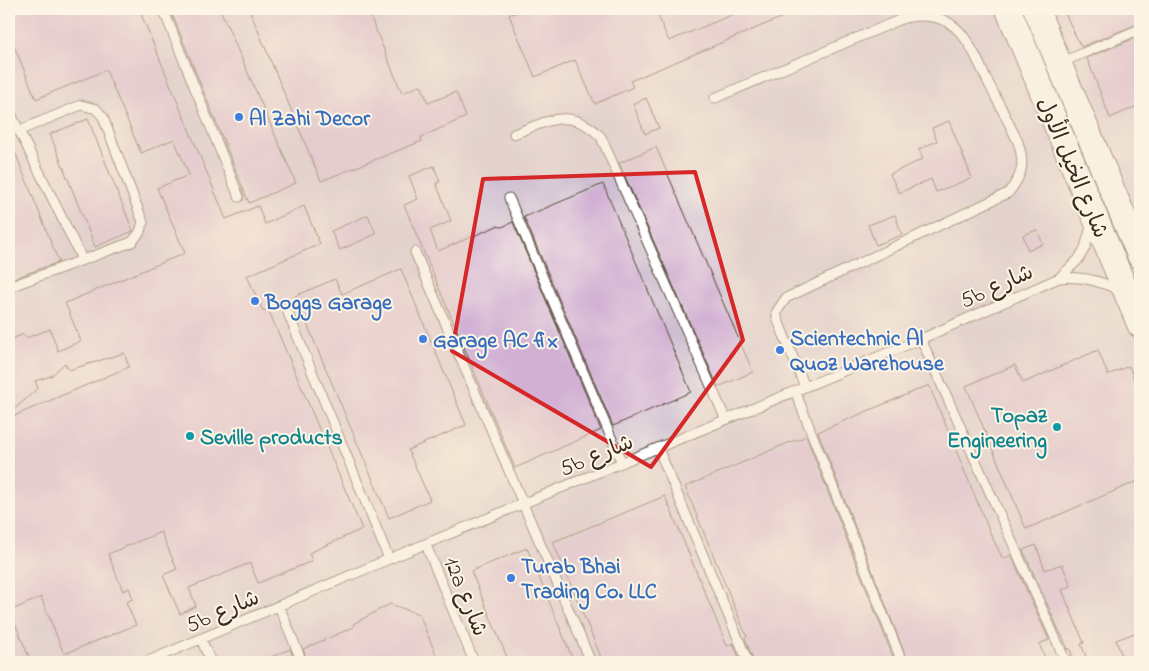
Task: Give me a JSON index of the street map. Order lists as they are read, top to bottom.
{
  "streets": {
    "main road": ["شارع الخيل الأول"],
    "lane": ["5b شارع", "12a شارع"]
  },
  "crossings": [
    ["شارع الخيل الأول", "5b شارع"],
    ["5b شارع", "12a شارع"]
  ],
  "places": [
    "Al Zahi Decor",
    "Boggs Garage",
    "Garage AC fix",
    "Scientechnic Al Quoz Warehouse",
    "Topaz Engineering",
    "Seville products",
    "Turab Bhai Trading Co. LLC"
  ]
}
